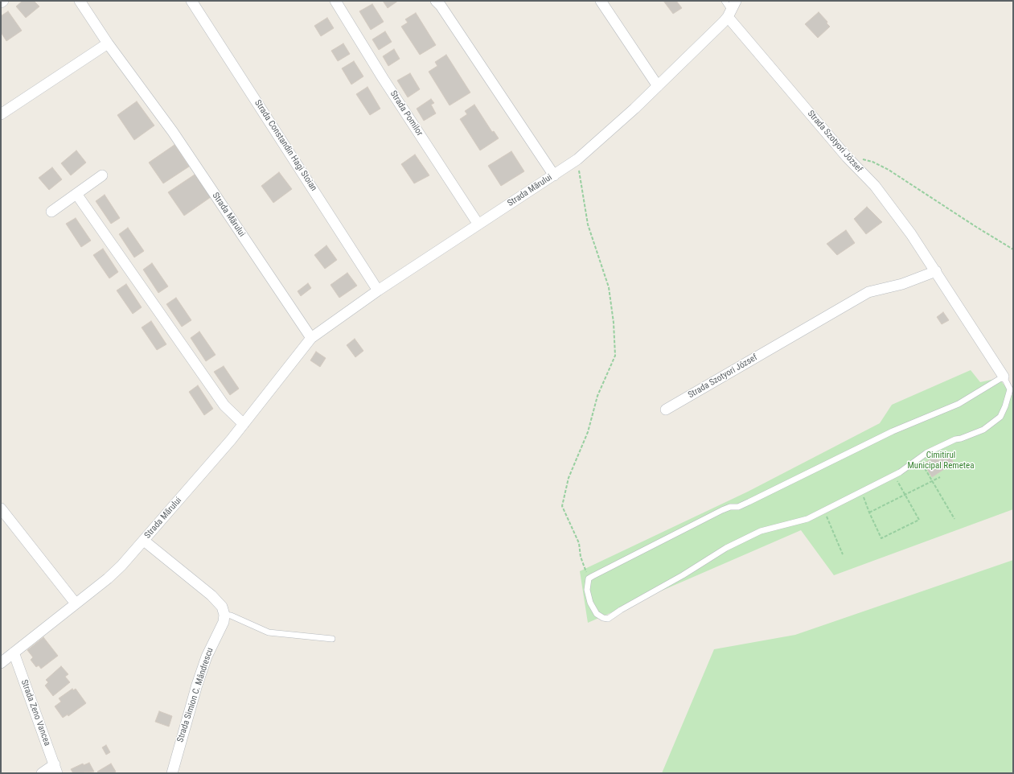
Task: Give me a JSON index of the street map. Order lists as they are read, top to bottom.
{
  "streets": {
    "street": [
      "Strada Pomilor",
      "Strada Szotyori József",
      "Strada Constandin Hagi Stoian",
      "Strada Mărului",
      "Strada Simion C. Mândrescu",
      "Strada Zeno Vancea"
    ]
  },
  "crossings": [
    ["Strada Pomilor", "Strada Mărului"],
    ["Strada Szotyori József", "Strada Mărului"],
    ["Strada Constandin Hagi Stoian", "Strada Mărului"],
    ["Strada Mărului", "Strada Zeno Vancea"]
  ],
  "parks": ["Cimitirul Municipal Remetea"]
}
